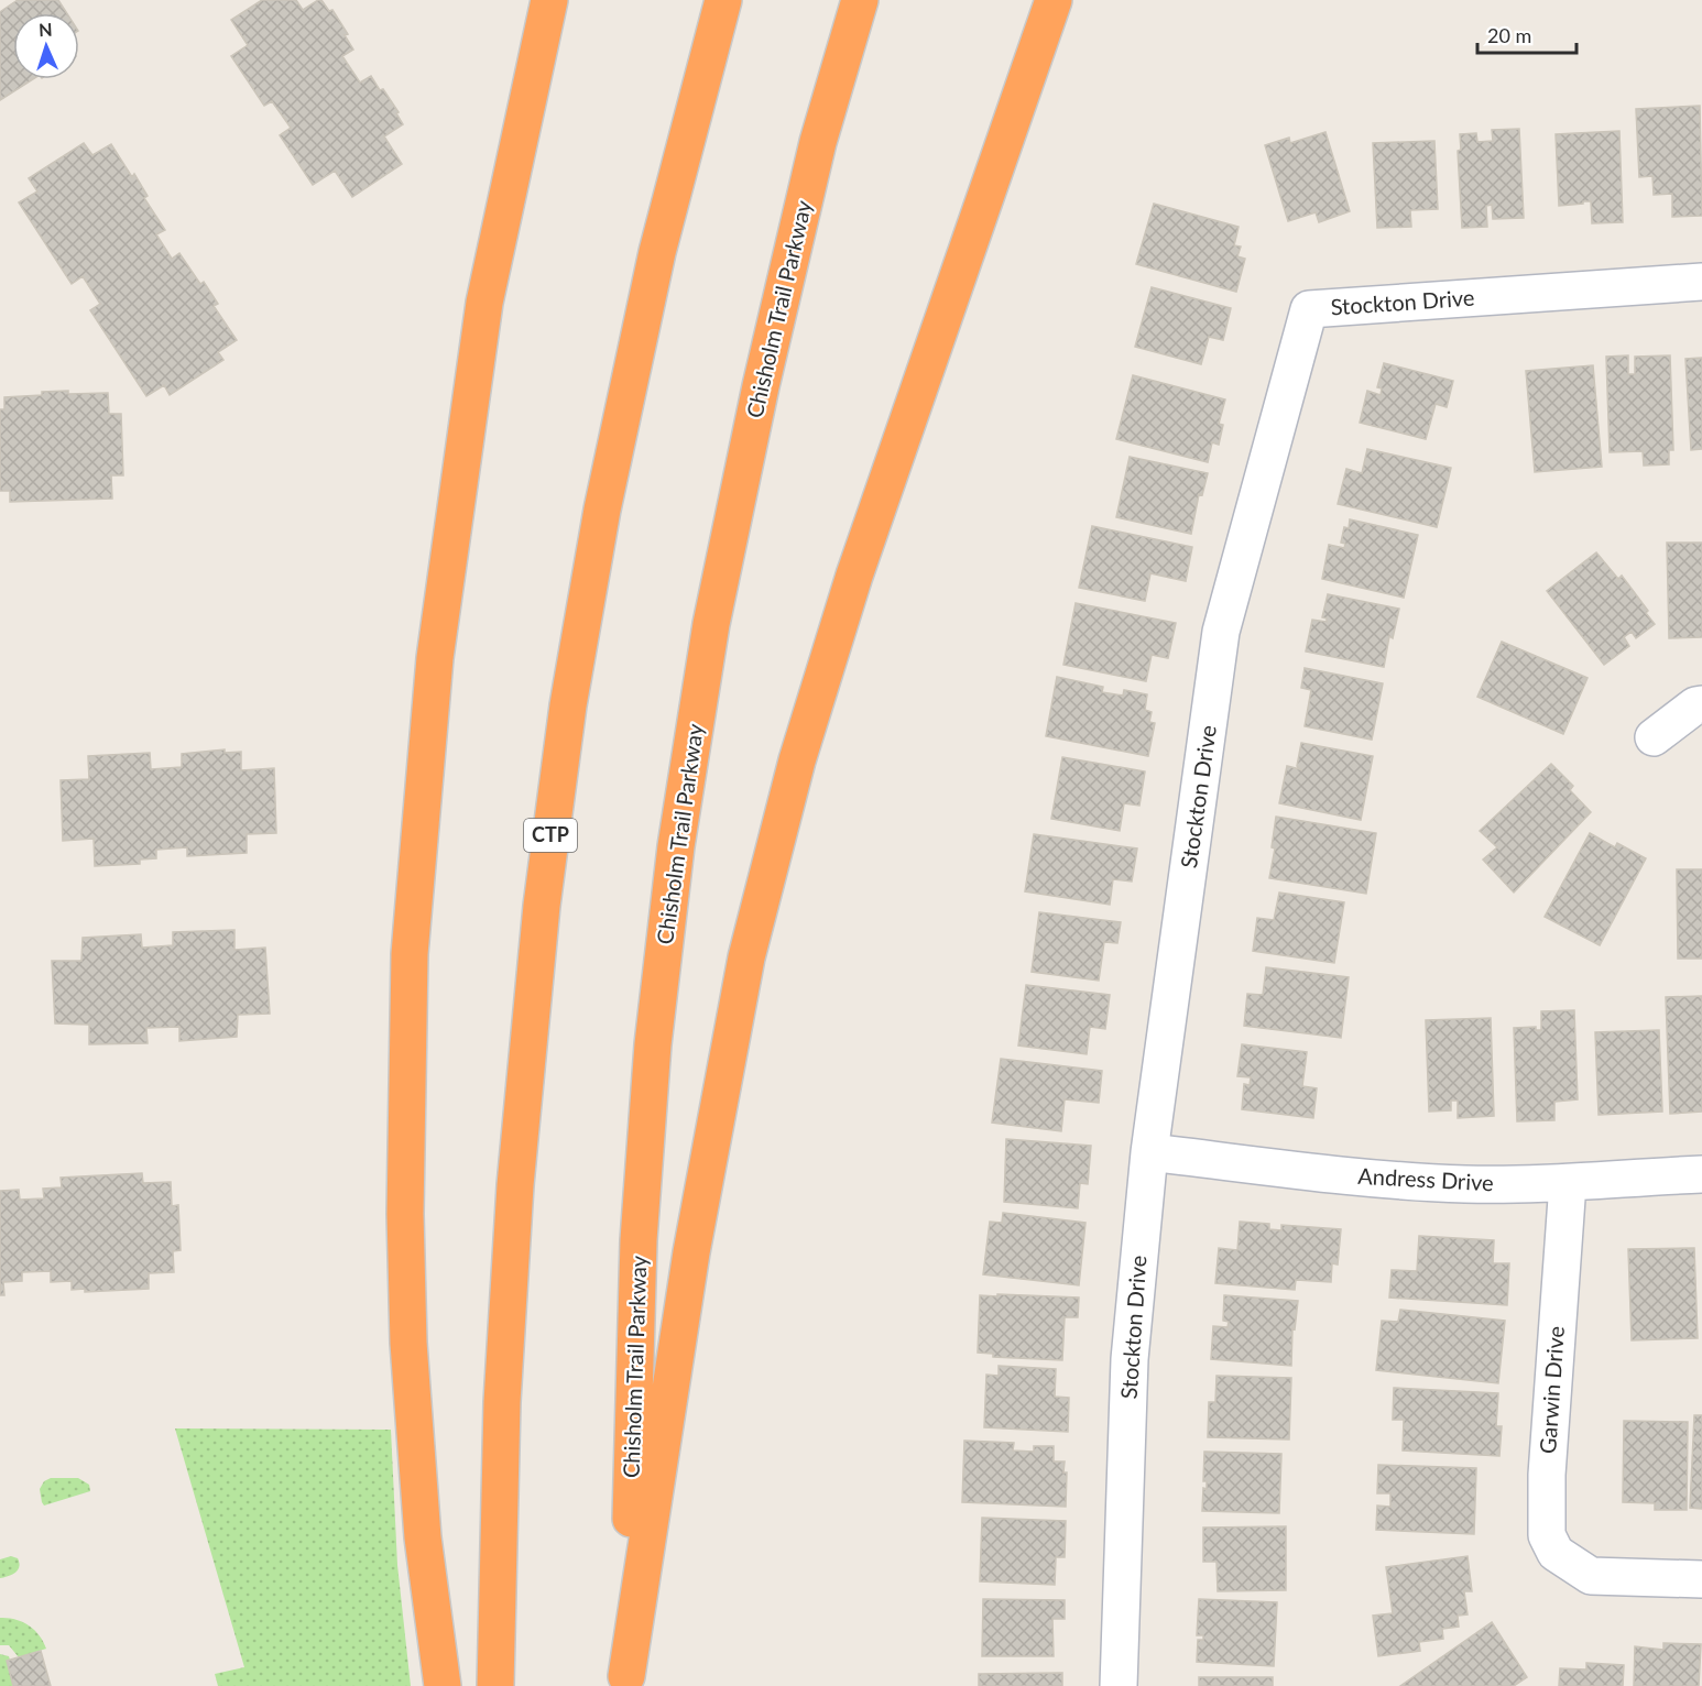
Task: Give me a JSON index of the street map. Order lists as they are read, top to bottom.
{
  "streets": {
    "highway": ["Chisholm Trail Parkway", "CTP"],
    "street": ["Stockton Drive", "Andress Drive", "Garwin Drive"]
  },
  "crossings": [
    ["Stockton Drive", "Andress Drive"],
    ["Andress Drive", "Garwin Drive"]
  ],
  "scale_bar": "20 m",
  "north": "top"
}
